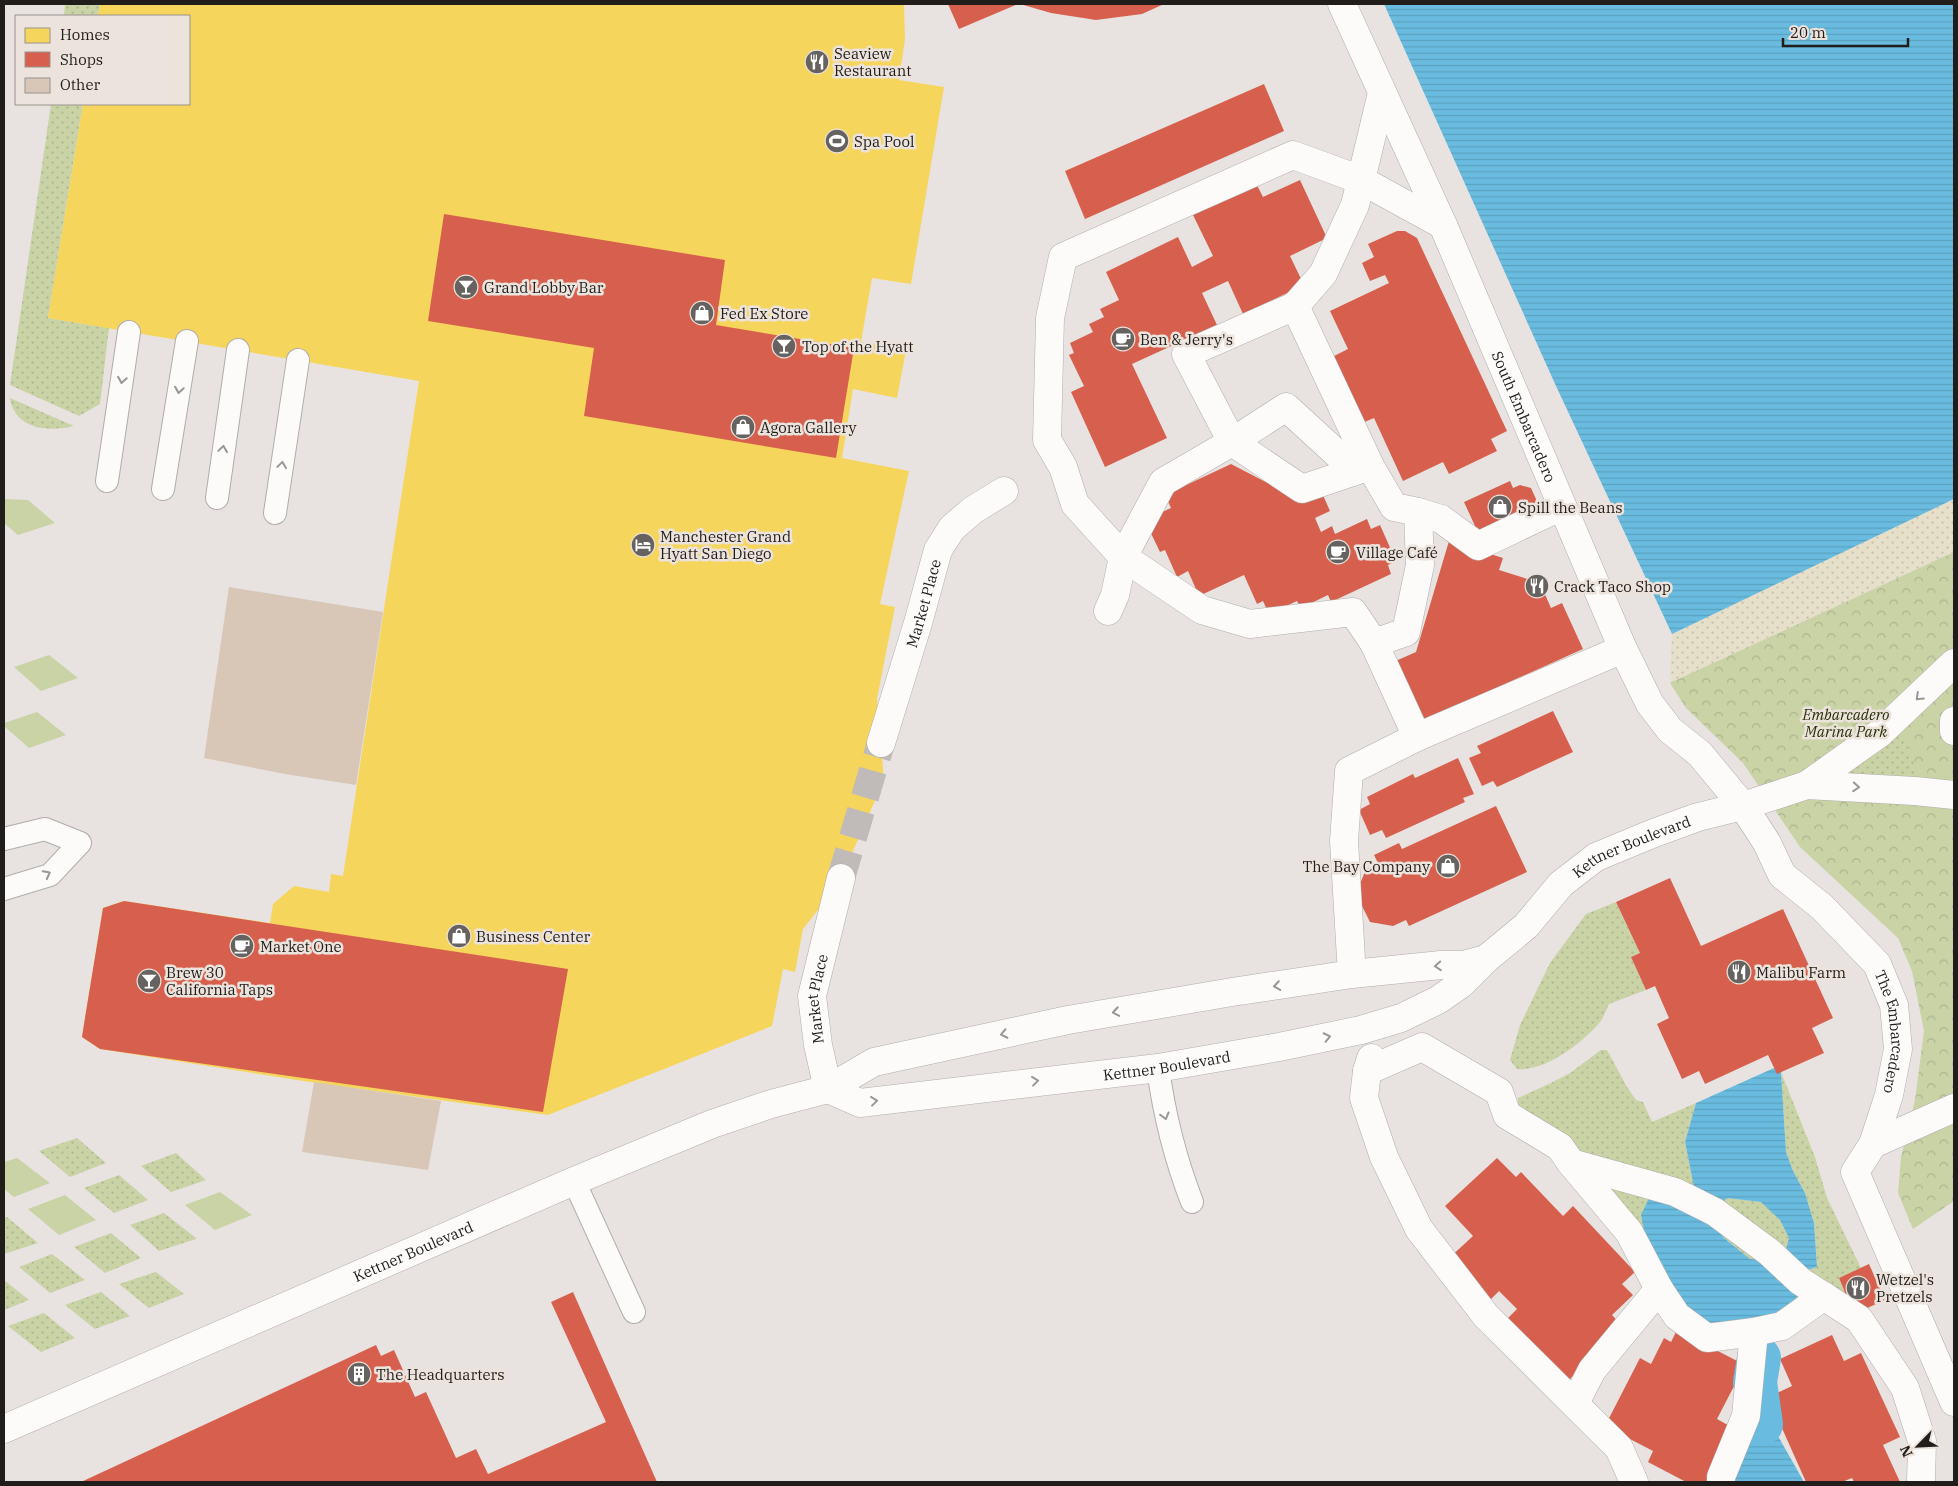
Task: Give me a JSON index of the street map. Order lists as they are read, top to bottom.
{
  "streets": {
    "street": [
      "South Embarcadero",
      "Market Place",
      "Kettner Boulevard",
      "The Embarcadero"
    ]
  },
  "crossings": [
    ["South Embarcadero", "Kettner Boulevard"],
    ["South Embarcadero", "The Embarcadero"],
    ["Market Place", "Kettner Boulevard"],
    ["Kettner Boulevard", "The Embarcadero"]
  ],
  "parks": ["Embarcadero Marina Park"],
  "places": {
    "restaurant": [
      "Seaview Restaurant",
      "Crack Taco Shop",
      "Malibu Farm",
      "Wetzel's Pretzels"
    ],
    "sports": ["Spa Pool"],
    "bar": ["Grand Lobby Bar", "Top of the Hyatt", "Brew 30 California Taps"],
    "shop": [
      "Fed Ex Store",
      "Agora Gallery",
      "Spill the Beans",
      "The Bay Company",
      "Business Center"
    ],
    "cafe": ["Ben & Jerry's", "Village Café", "Market One"],
    "hotel": ["Manchester Grand Hyatt San Diego"],
    "building": ["The Headquarters"]
  },
  "legend": ["Homes", "Shops", "Other"],
  "scale_bar": "20 m",
  "north": "bottom left"
}
